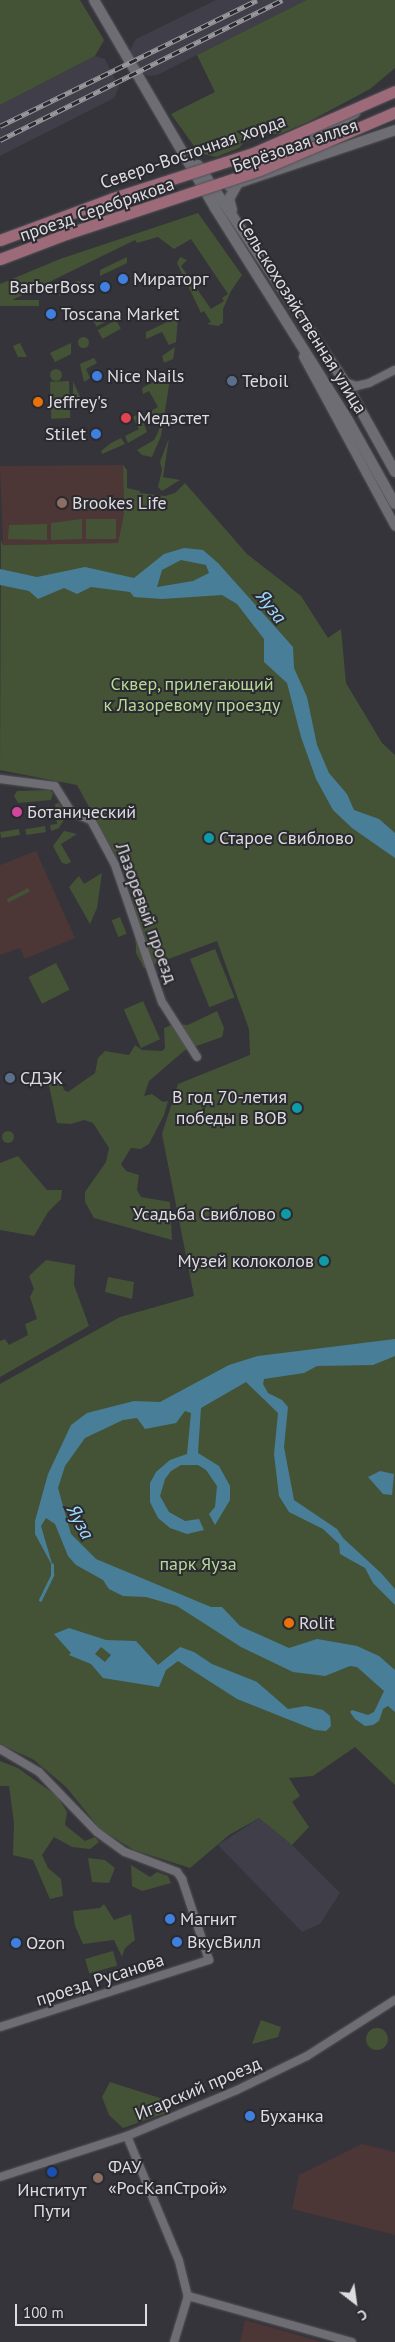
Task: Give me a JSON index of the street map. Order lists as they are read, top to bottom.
{
  "streets": {
    "main road": [
      "Берёзовая аллея",
      "Северо-Восточная хорда",
      "проезд Серебрякова",
      "Сельскохозяйственная улица"
    ],
    "street": ["Лазоревый проезд", "проезд Русанова", "Игарский проезд"]
  },
  "crossings": [
    ["Берёзовая аллея", "Северо-Восточная хорда"],
    ["Берёзовая аллея", "проезд Серебрякова"],
    ["Берёзовая аллея", "Сельскохозяйственная улица"],
    ["Северо-Восточная хорда", "проезд Серебрякова"],
    ["проезд Серебрякова", "Сельскохозяйственная улица"]
  ],
  "water": ["Яуза"],
  "parks": ["Сквер, прилегающий к Лазоревому проезду", "парк Яуза"],
  "places": [
    "Мираторг",
    "BarberBoss",
    "Toscana Market",
    "Nice Nails",
    "Teboil",
    "Jeffrey's",
    "Медэстет",
    "Stilet",
    "Brookes Life",
    "Ботанический",
    "Старое Свиблово",
    "СДЭК",
    "В год 70-летия победы в ВОВ",
    "Усадьба Свиблово",
    "Музей колоколов",
    "Rolit",
    "Магнит",
    "ВкусВилл",
    "Ozon",
    "Буханка",
    "Институт Пути",
    "ФАУ «РосКапСтрой»"
  ],
  "scale_bar": "100 m",
  "north": "bottom right"
}
